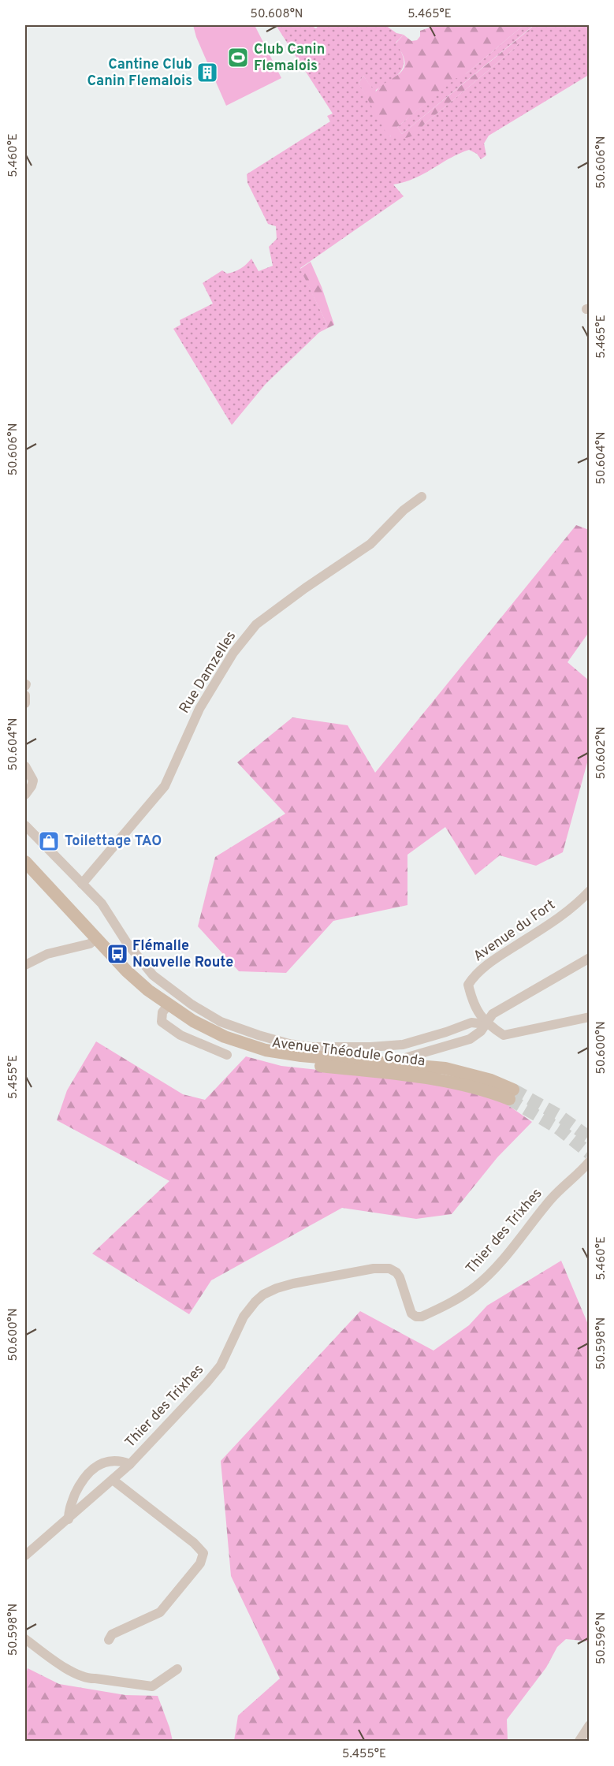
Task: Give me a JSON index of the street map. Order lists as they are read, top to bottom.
{
  "streets": {
    "main road": ["Avenue Théodule Gonda"],
    "street": ["Rue Damzelles", "Avenue du Fort", "Thier des Trixhes"]
  },
  "places": {
    "sports": ["Club Canin Flemalois"],
    "building": ["Cantine Club Canin Flemalois"],
    "shop": ["Toilettage TAO"],
    "bus stop": ["Flémalle Nouvelle Route"]
  },
  "coordinates": [
    "50.608°N",
    "5.465°E",
    "5.460°E",
    "50.606°N",
    "50.604°N",
    "50.602°N",
    "50.600°N",
    "5.455°E",
    "50.598°N",
    "50.596°N"
  ]
}
